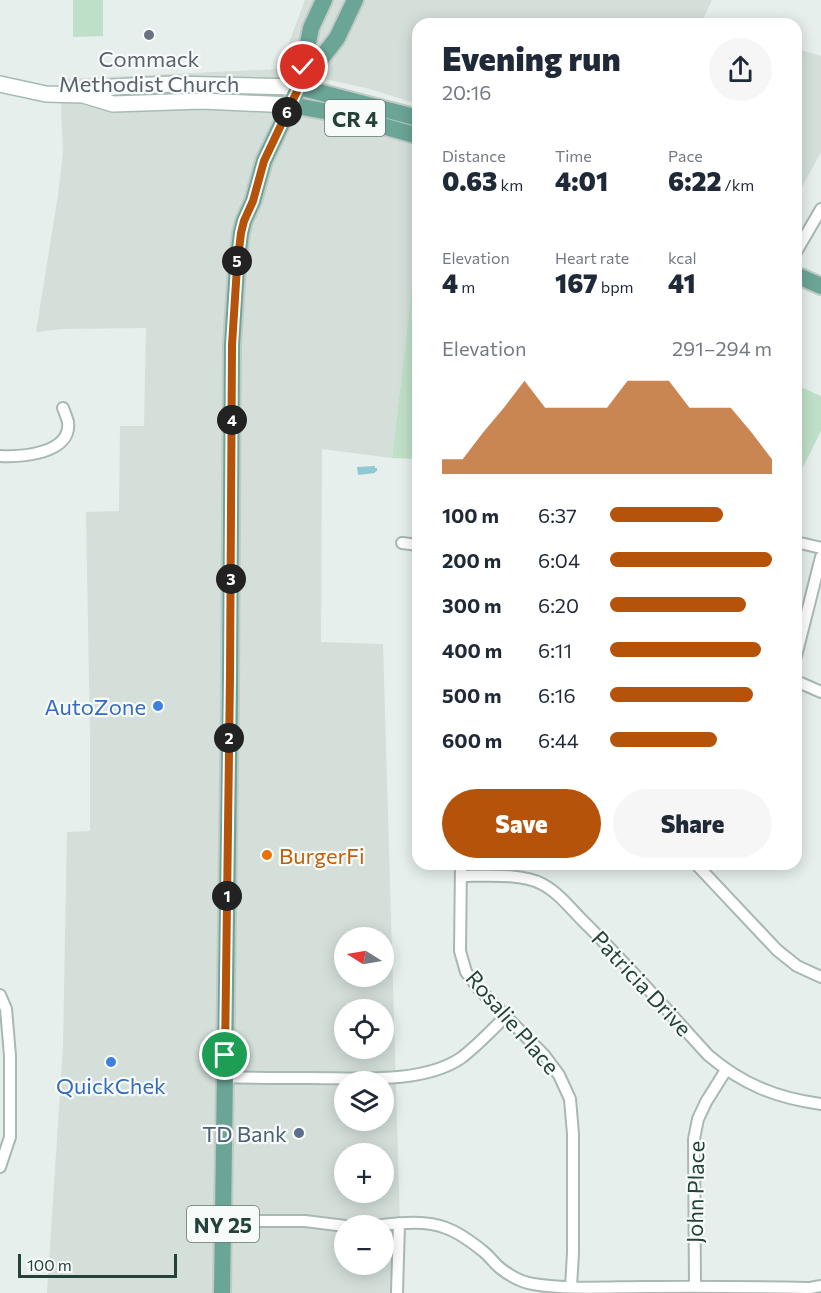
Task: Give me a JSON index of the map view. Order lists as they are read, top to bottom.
{
  "streets": {
    "main road": ["CR 4", "NY 25"],
    "street": ["Patricia Drive", "Rosalie Place", "John Place"]
  },
  "crossings": [
    ["CR 4", "NY 25"],
    ["Patricia Drive", "Rosalie Place"],
    ["Patricia Drive", "John Place"]
  ],
  "places": [
    "Commack Methodist Church",
    "AutoZone",
    "BurgerFi",
    "QuickChek",
    "TD Bank"
  ],
  "scale_bar": "100 m",
  "north": "left",
  "page": {
    "heading": ["Evening run", "20:16"],
    "pins": [
      "6",
      "5",
      "4",
      "3",
      "2",
      "1"
    ],
    "stats": [
      ["Distance", "0.63 km"],
      ["Time", "4:01"],
      ["Pace", "6:22 /km"],
      ["Elevation", "4 m"],
      ["Heart rate", "167 bpm"],
      ["kcal", "41"]
    ],
    "chart": ["Elevation", "291–294 m"],
    "list": [
      {
        "name": "100 m",
        "note": "6:37"
      },
      {
        "name": "200 m",
        "note": "6:04"
      },
      {
        "name": "300 m",
        "note": "6:20"
      },
      {
        "name": "400 m",
        "note": "6:11"
      },
      {
        "name": "500 m",
        "note": "6:16"
      },
      {
        "name": "600 m",
        "note": "6:44"
      }
    ],
    "buttons": ["Save", "Share"],
    "map_buttons": ["+", "−"],
    "scale": "100 m"
  }
}
